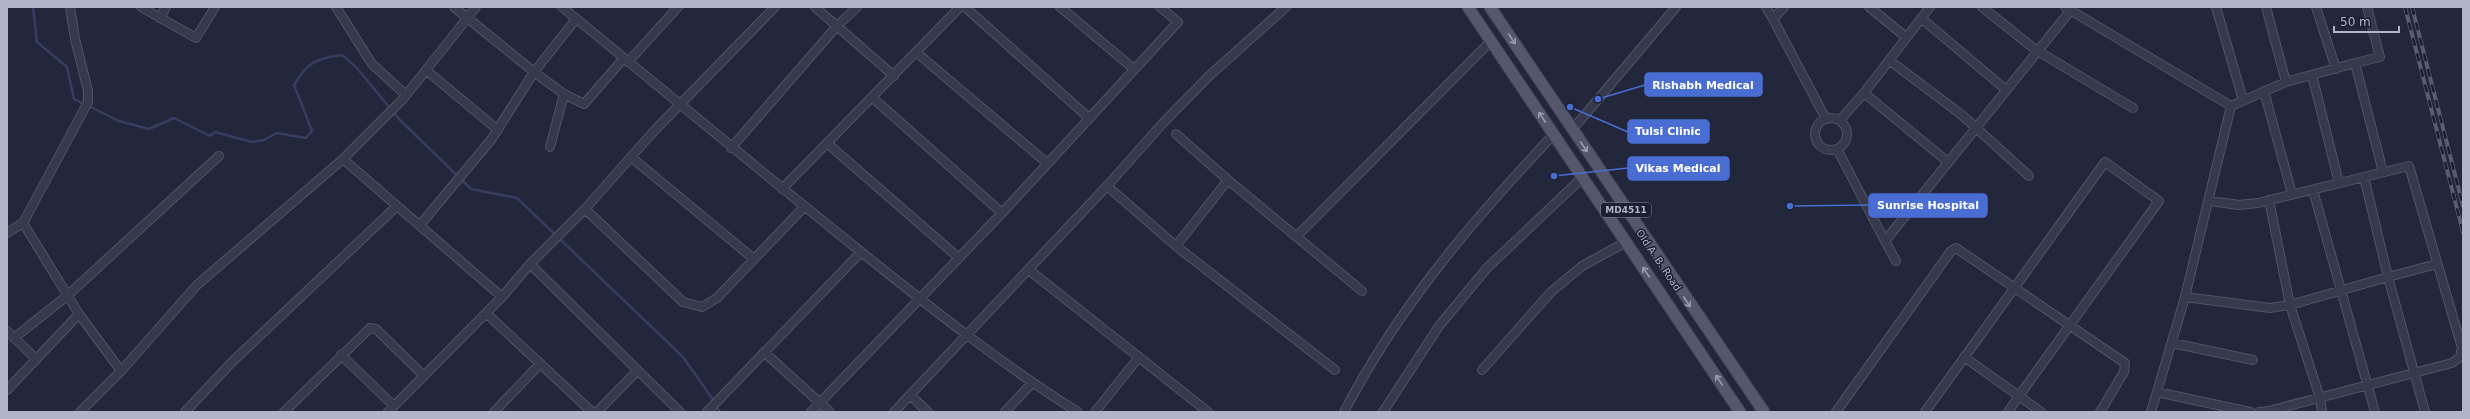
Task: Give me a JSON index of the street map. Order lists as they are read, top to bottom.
{
  "streets": {
    "main road": ["MD4511", "Old A. B. Road"]
  },
  "places": [
    "Rishabh Medical",
    "Tulsi Clinic",
    "Vikas Medical",
    "Sunrise Hospital"
  ],
  "scale_bar": "50 m"
}
